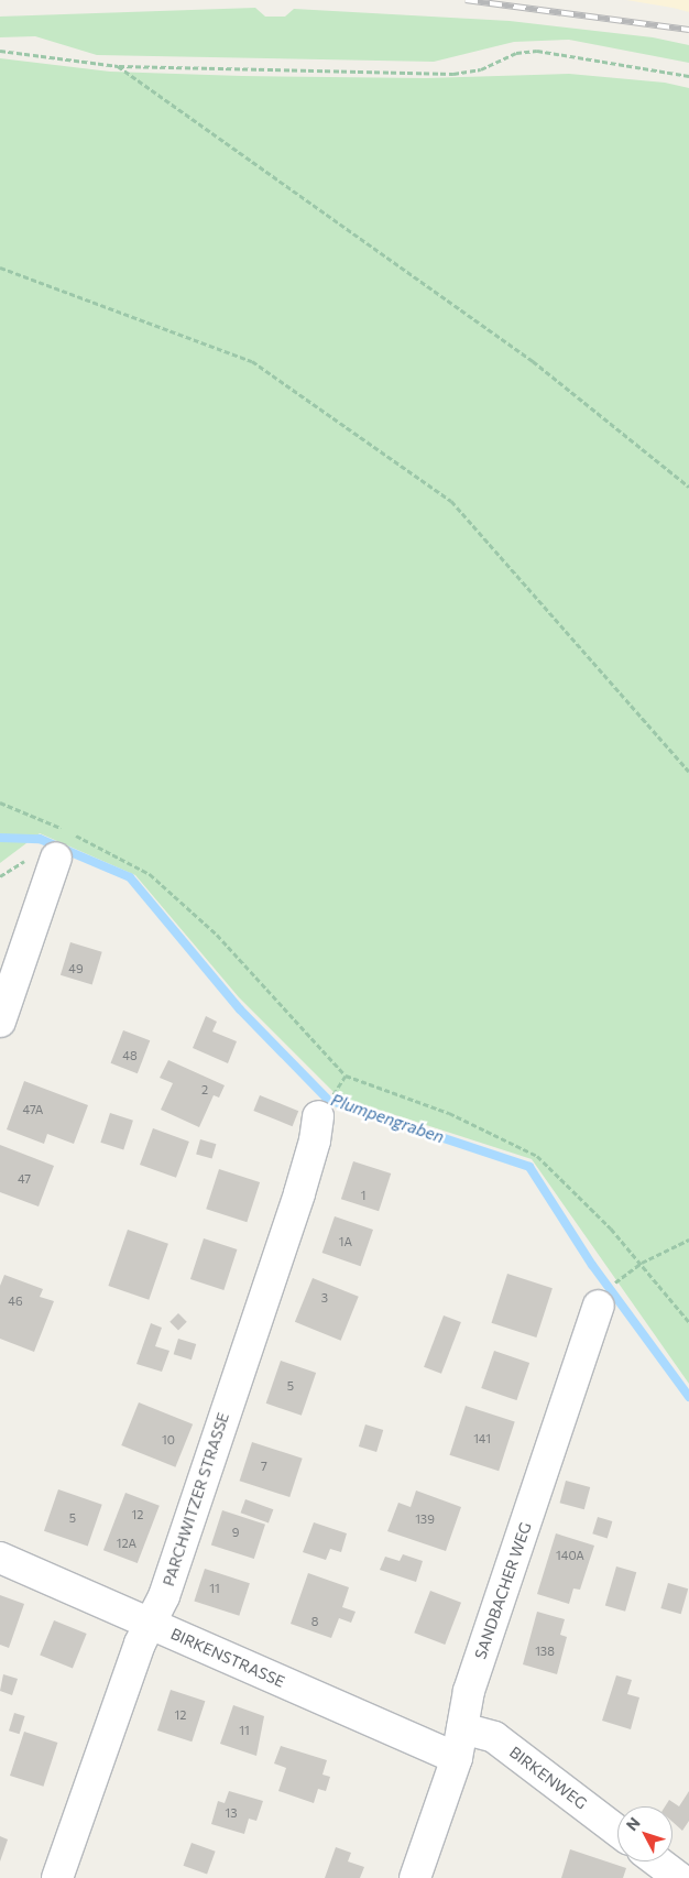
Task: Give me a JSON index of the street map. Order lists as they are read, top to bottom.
{
  "streets": {
    "street": [
      "PARCHWITZER STRASSE",
      "SANDBACHER WEG",
      "BIRKENSTRASSE",
      "BIRKENWEG"
    ]
  },
  "crossings": [
    ["PARCHWITZER STRASSE", "BIRKENSTRASSE"],
    ["SANDBACHER WEG", "BIRKENSTRASSE"],
    ["SANDBACHER WEG", "BIRKENWEG"]
  ],
  "water": ["Plumpengraben"],
  "house_numbers": [
    "49",
    "48",
    "2",
    "47A",
    "47",
    "1",
    "1A",
    "3",
    "46",
    "5",
    "141",
    "10",
    "7",
    "12",
    "5",
    "139",
    "9",
    "12A",
    "140A",
    "11",
    "8",
    "138",
    "12",
    "11",
    "13"
  ],
  "north": "top left"
}
